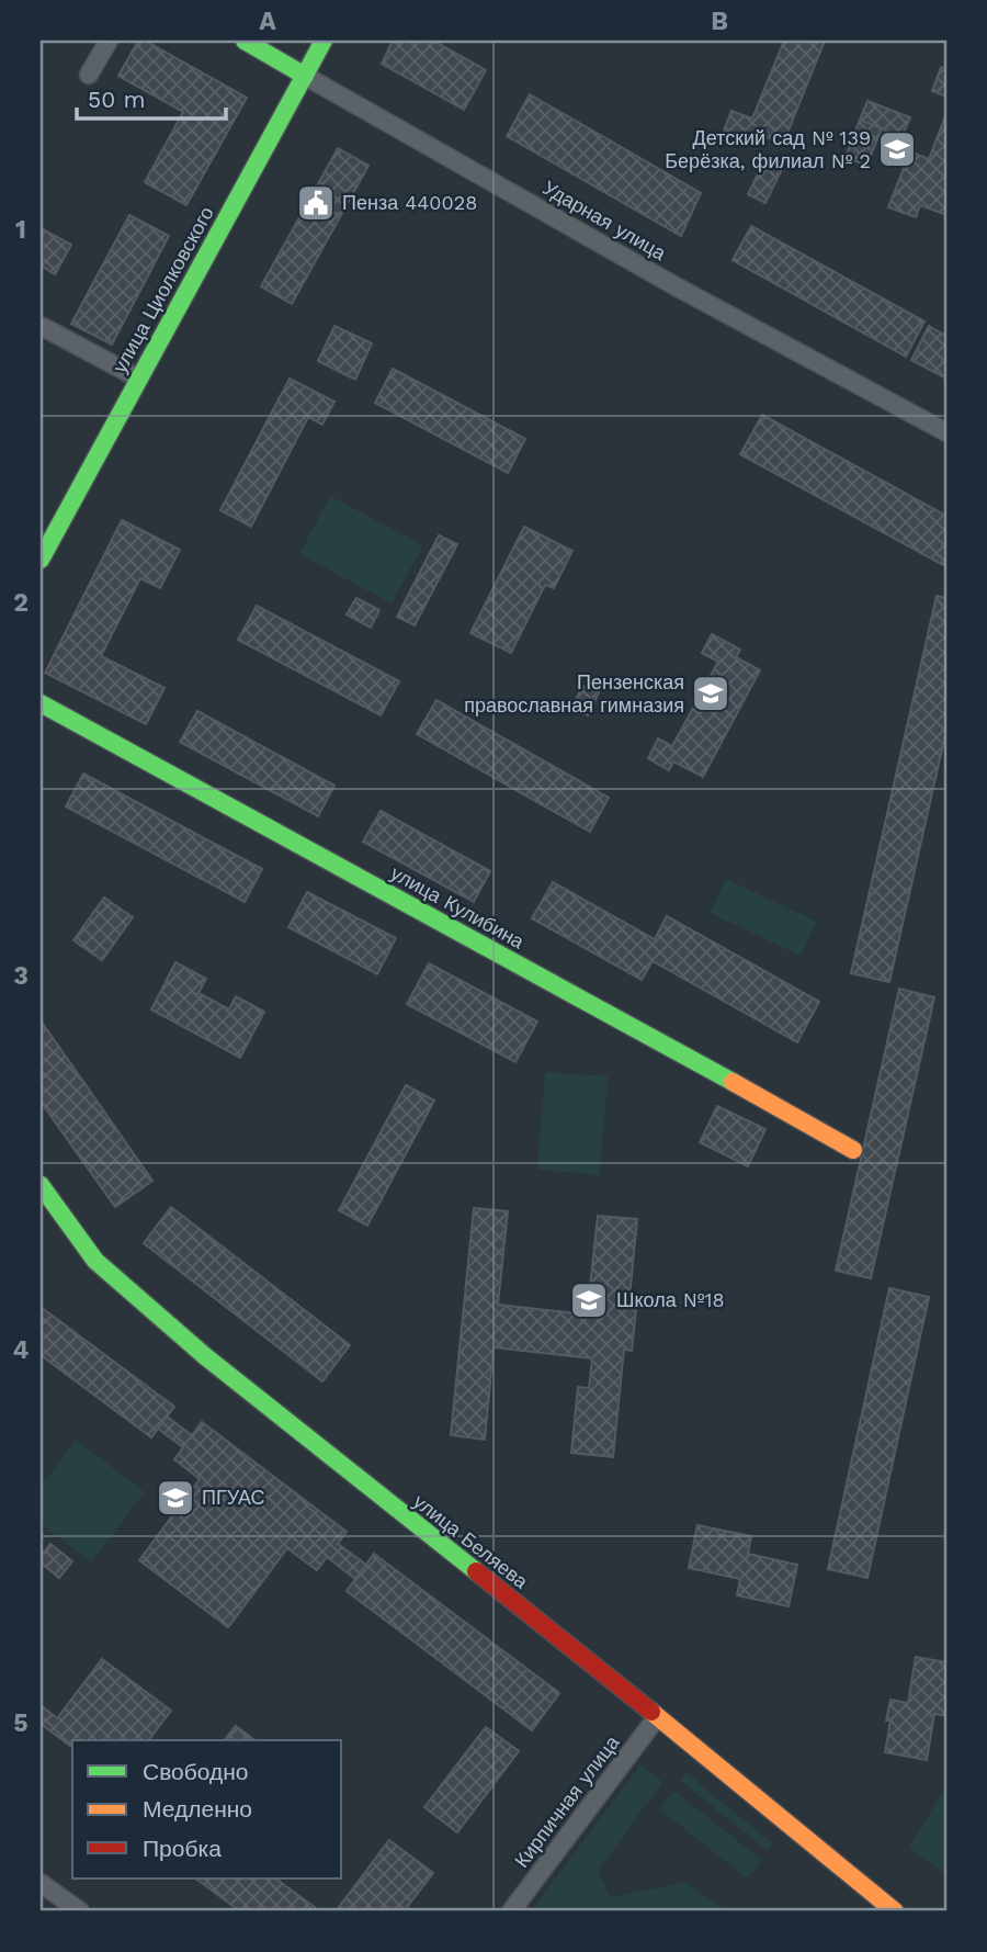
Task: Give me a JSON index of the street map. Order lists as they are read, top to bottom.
{
  "streets": {
    "main road": [
      "Ударная улица",
      "улица Циолковского",
      "улица Кулибина",
      "улица Беляева"
    ],
    "street": ["Кирпичная улица"]
  },
  "crossings": [
    ["Ударная улица", "улица Циолковского"],
    ["улица Беляева", "Кирпичная улица"]
  ],
  "places": {
    "school or university": [
      "Детский сад № 139 Берёзка, филиал № 2",
      "Пензенская православная гимназия",
      "Школа №18",
      "ПГУАС"
    ],
    "public building": ["Пенза 440028"]
  },
  "legend": ["Свободно", "Медленно", "Пробка"],
  "scale_bar": "50 m",
  "grid": {
    "columns": ["A", "B"],
    "rows": [
      "1",
      "2",
      "3",
      "4",
      "5"
    ]
  }
}
